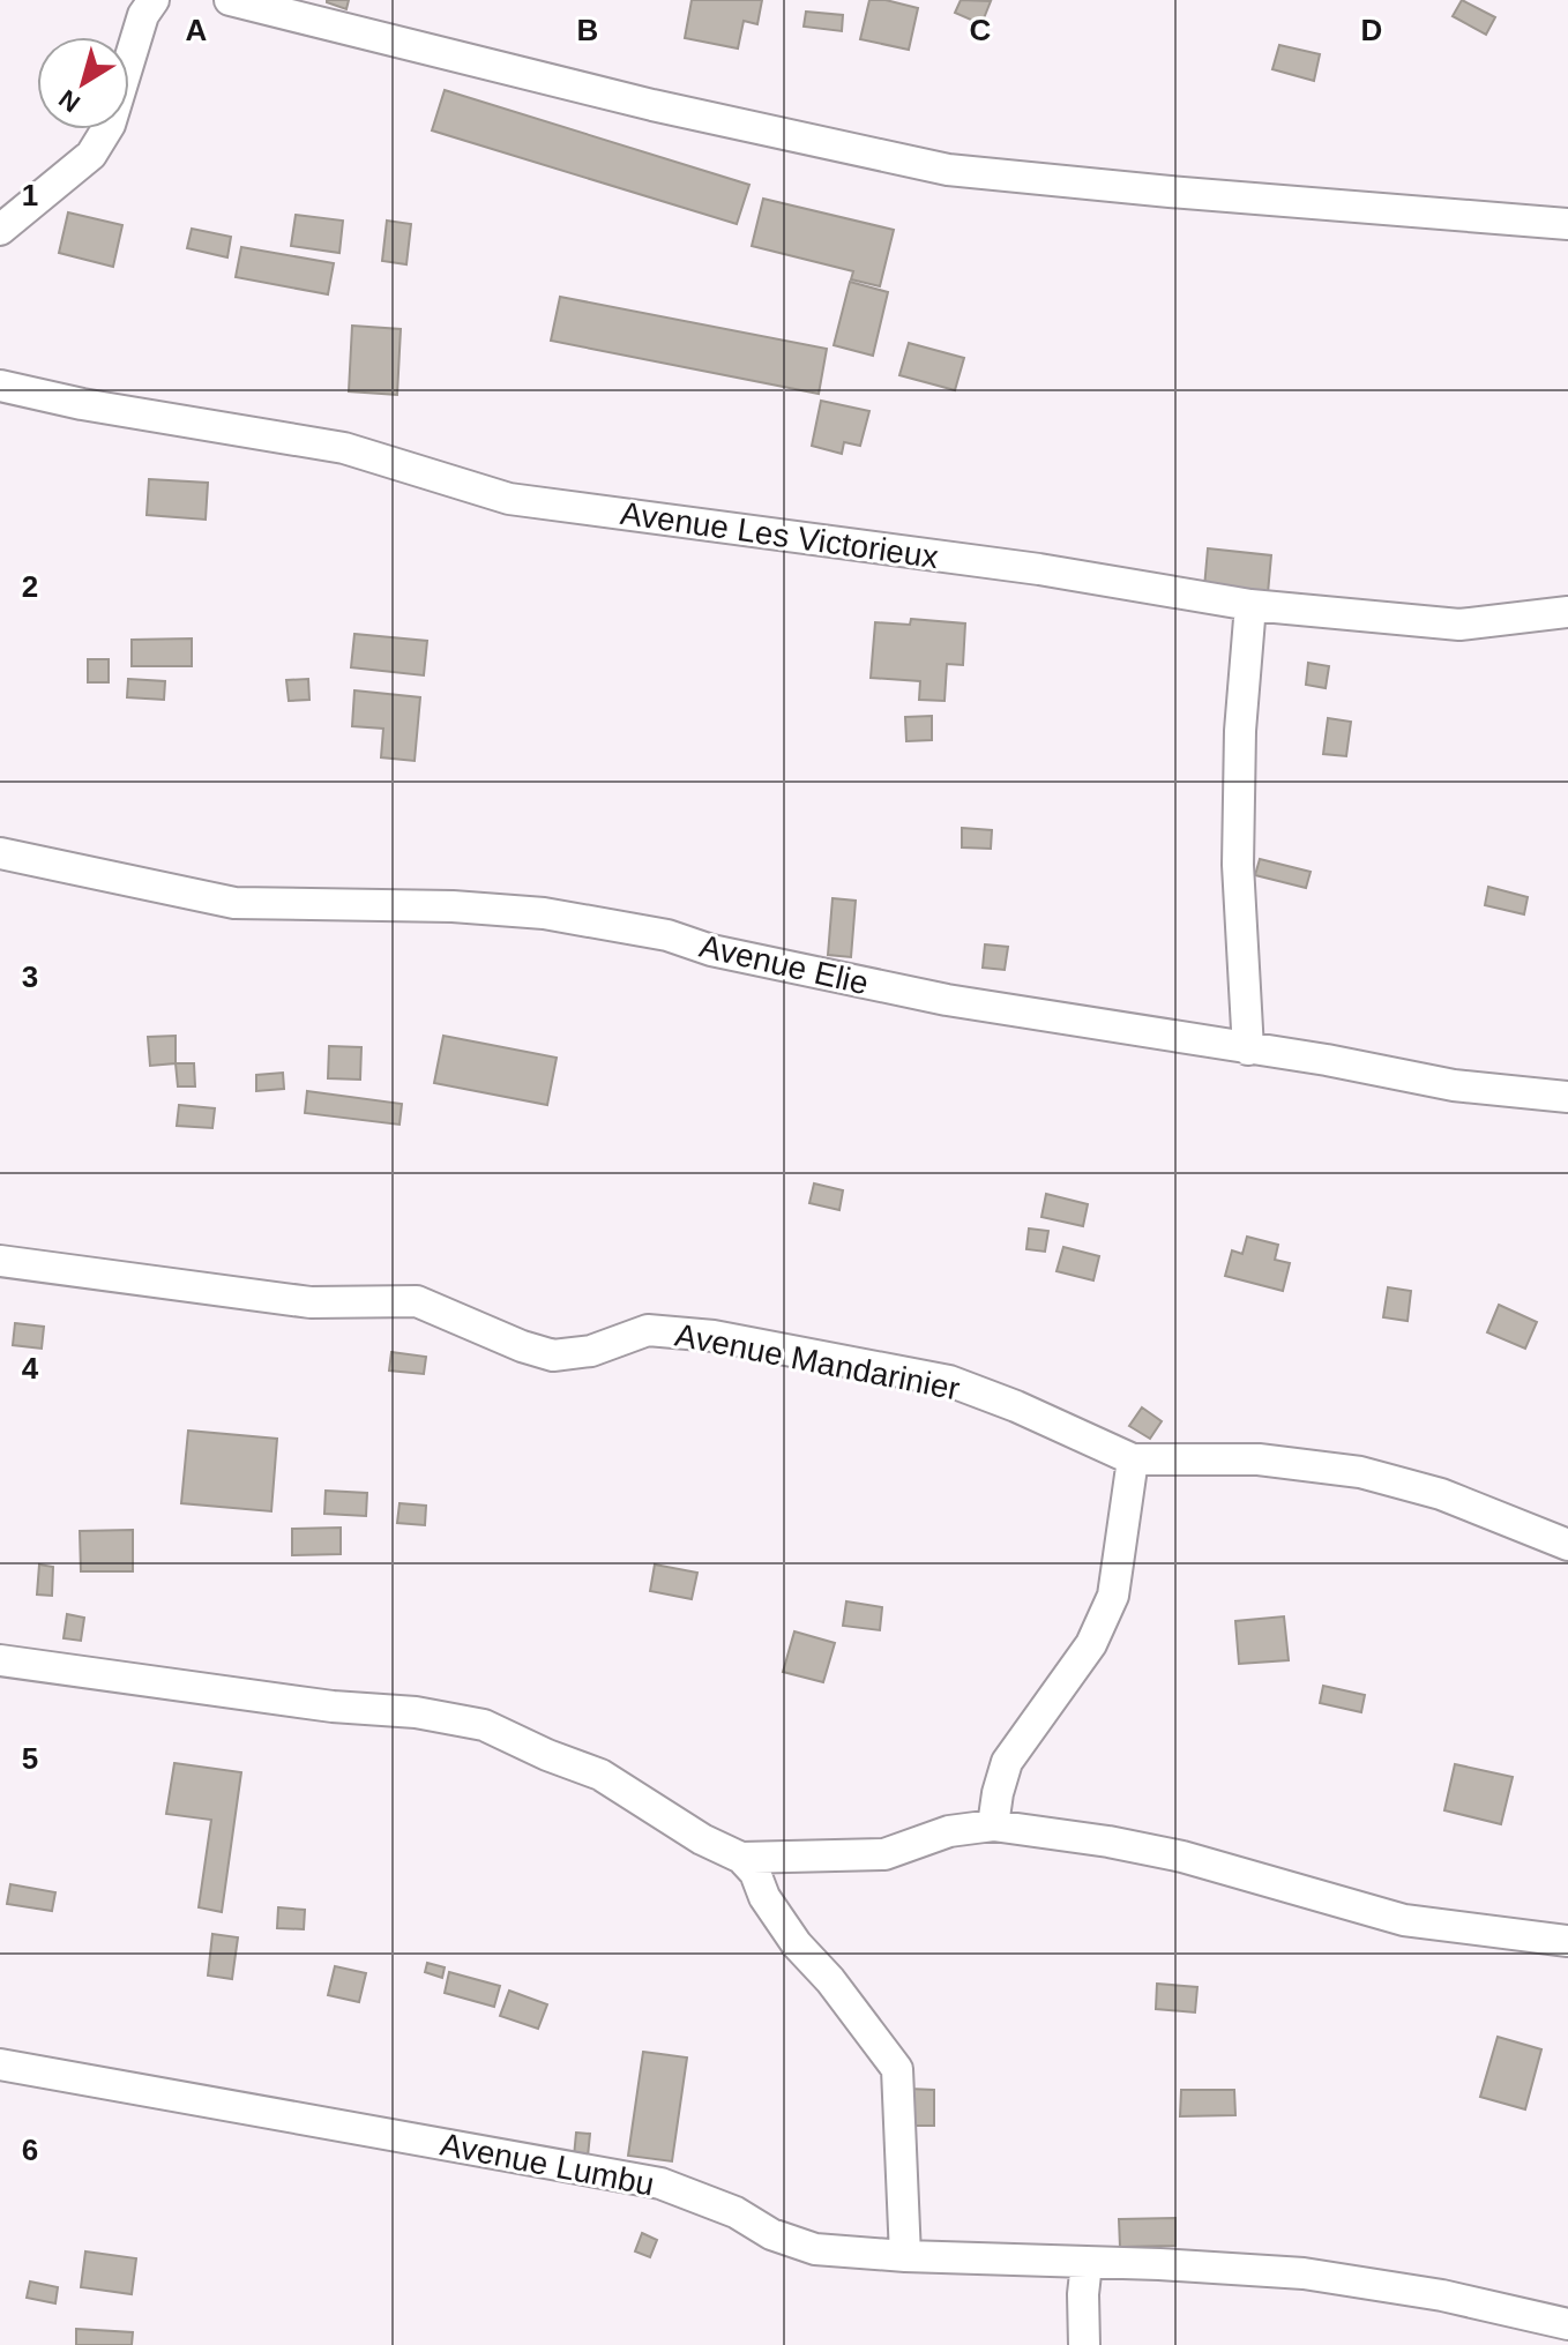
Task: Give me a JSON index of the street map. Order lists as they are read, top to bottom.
{
  "streets": {
    "street": [
      "Avenue Les Victorieux",
      "Avenue Elie",
      "Avenue Mandarinier",
      "Avenue Lumbu"
    ]
  },
  "north": "bottom left",
  "grid": {
    "columns": [
      "A",
      "B",
      "C",
      "D"
    ],
    "rows": [
      "1",
      "2",
      "3",
      "4",
      "5",
      "6"
    ]
  }
}
